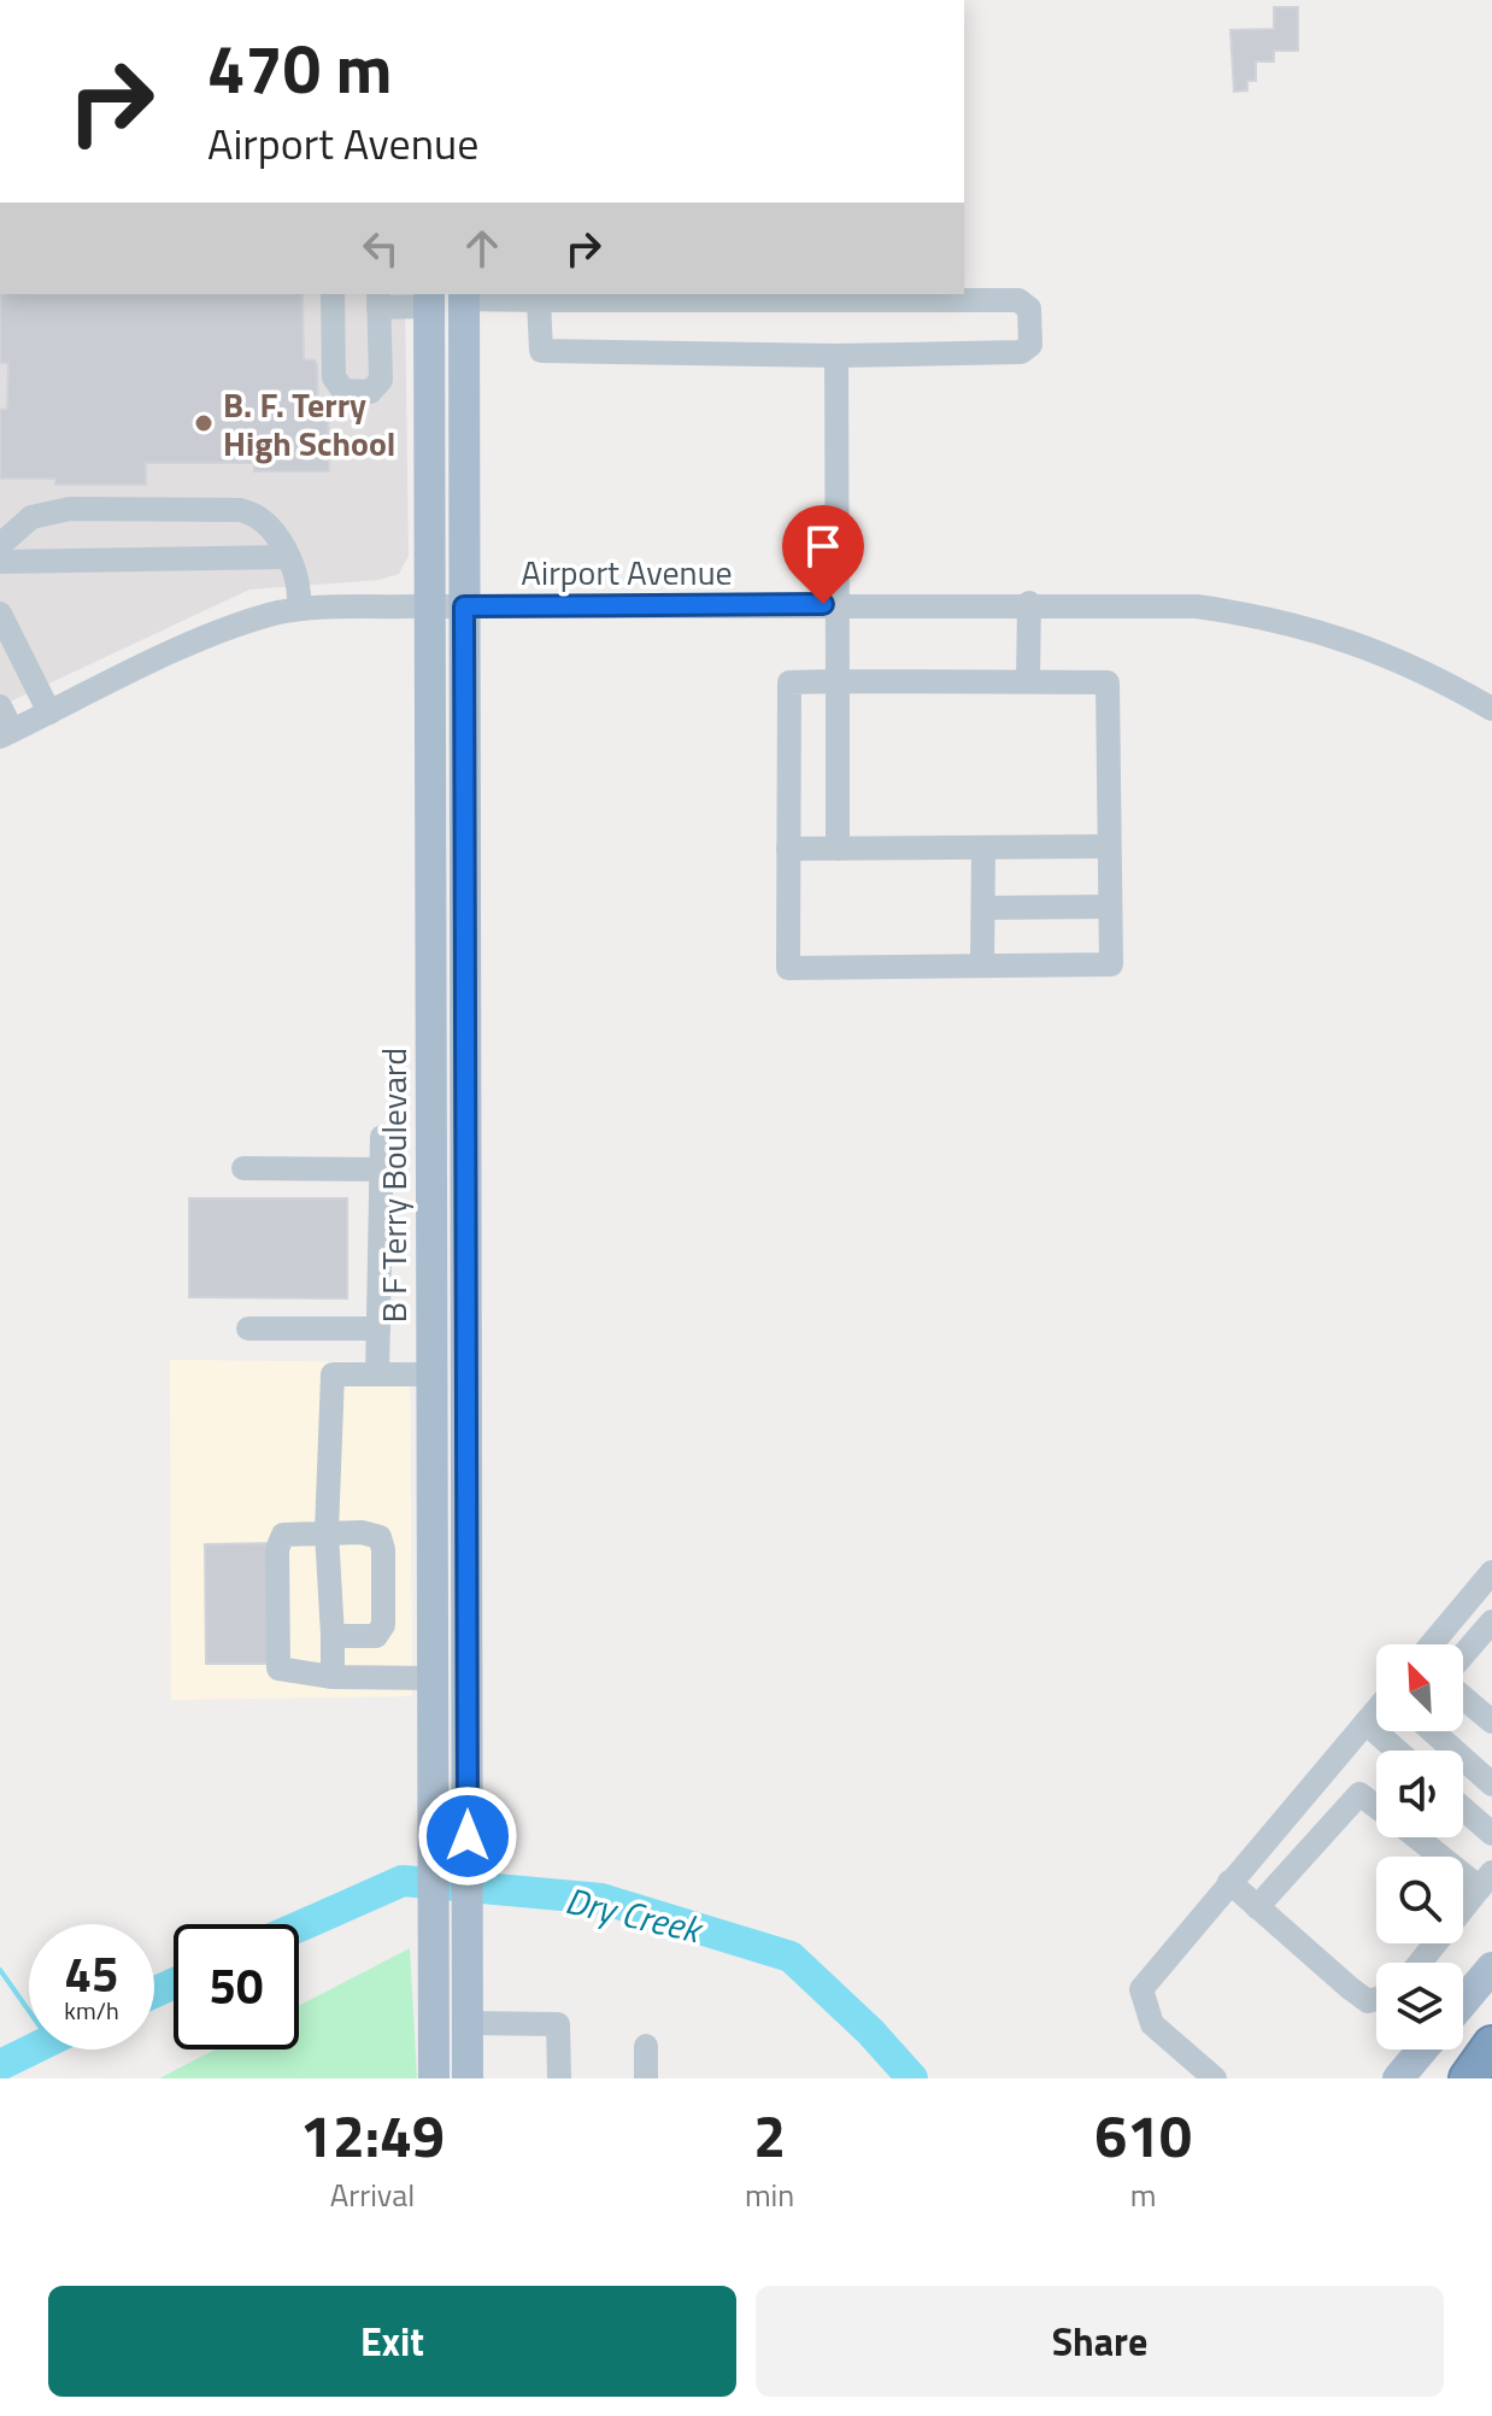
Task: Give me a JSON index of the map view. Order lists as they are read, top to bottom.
{
  "streets": {
    "main road": ["B F Terry Boulevard"],
    "street": ["Airport Avenue"]
  },
  "crossings": [
    ["Airport Avenue", "B F Terry Boulevard"]
  ],
  "water": ["Dry Creek"],
  "places": ["B. F. Terry High School"],
  "north": "top left",
  "page": {
    "turn": ["470 m", "Airport Avenue"],
    "speed": "45 km/h",
    "limit": "50",
    "eta": [
      "12:49",
      "Arrival",
      "2",
      "min",
      "610",
      "m"
    ],
    "buttons": ["Exit", "Share"]
  }
}
